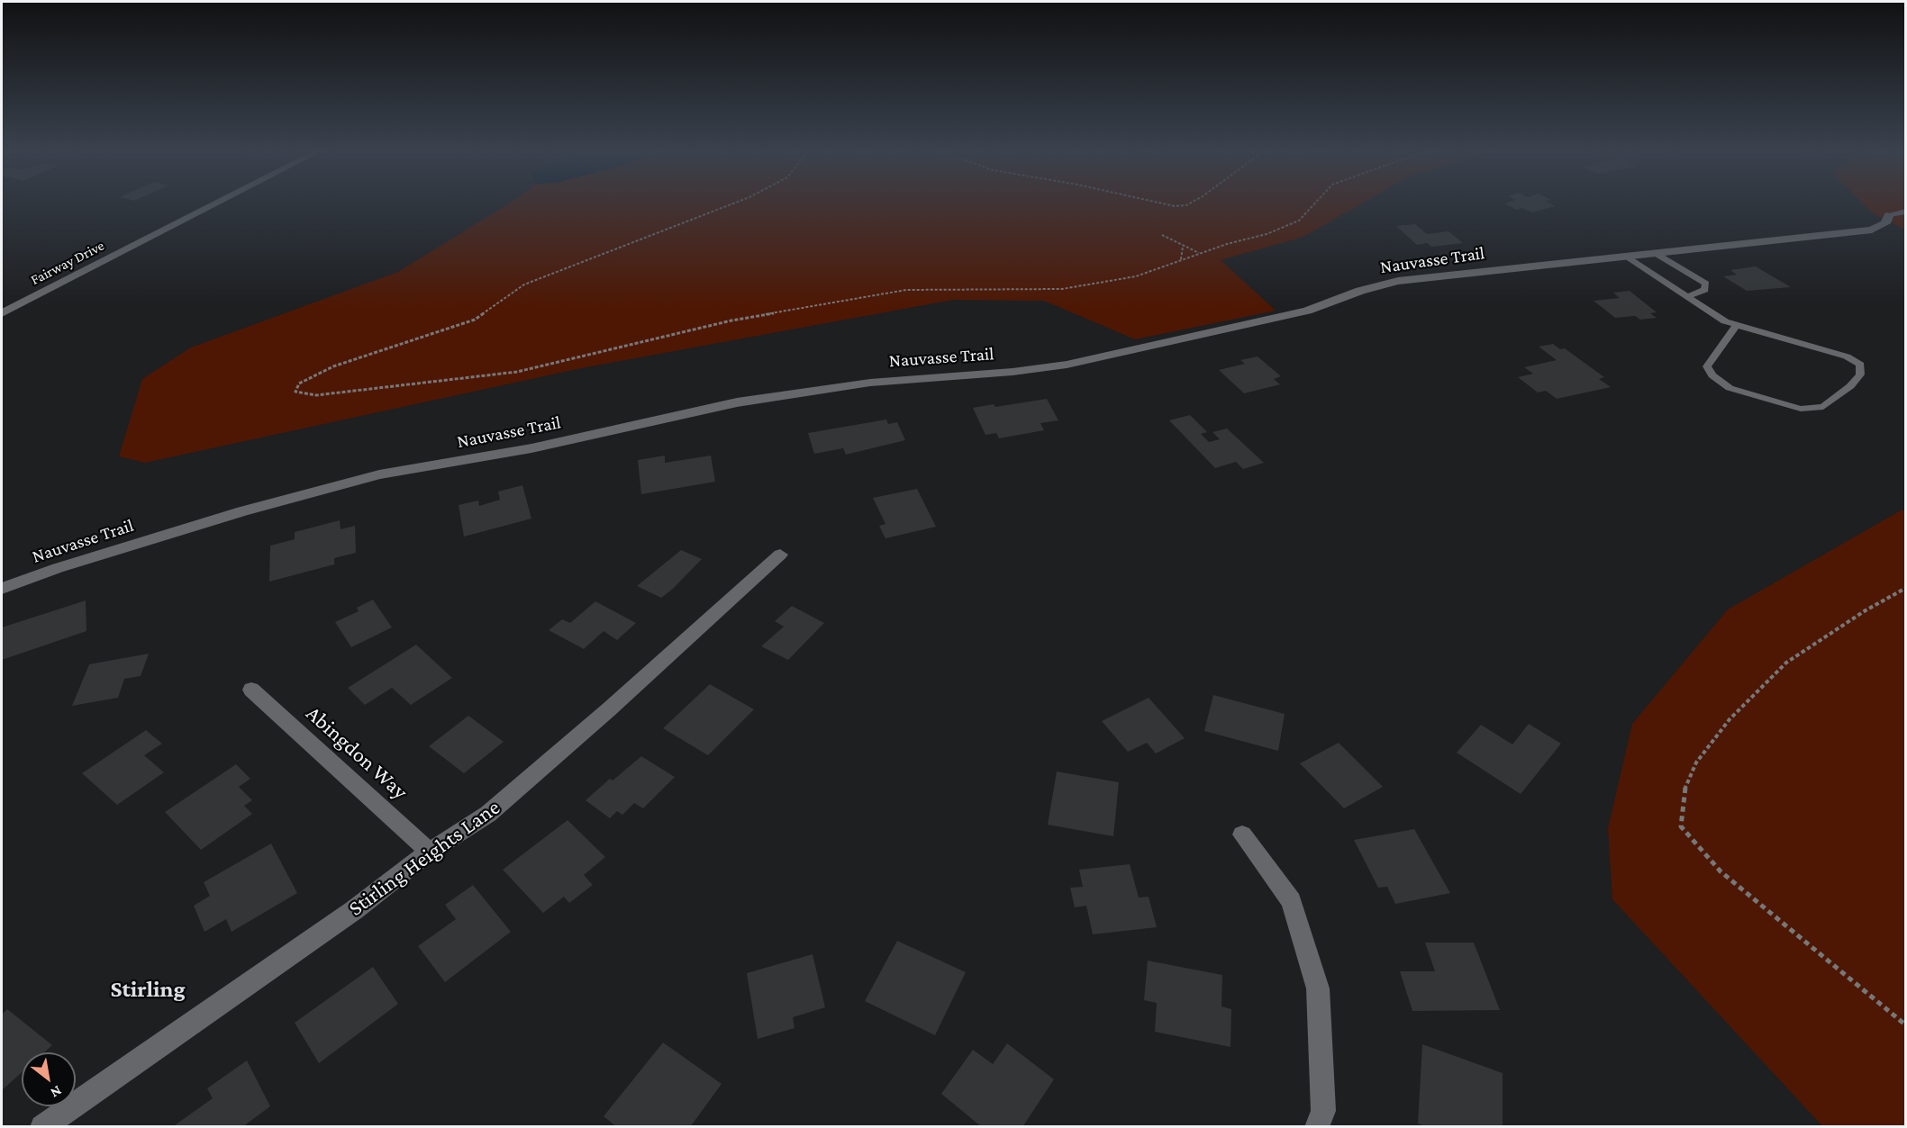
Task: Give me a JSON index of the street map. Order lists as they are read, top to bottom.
{
  "streets": {
    "street": [
      "Nauvasse Trail",
      "Fairway Drive",
      "Abingdon Way",
      "Stirling Heights Lane"
    ]
  },
  "crossings": [
    ["Abingdon Way", "Stirling Heights Lane"]
  ],
  "districts": ["Stirling"],
  "north": "bottom right"
}
